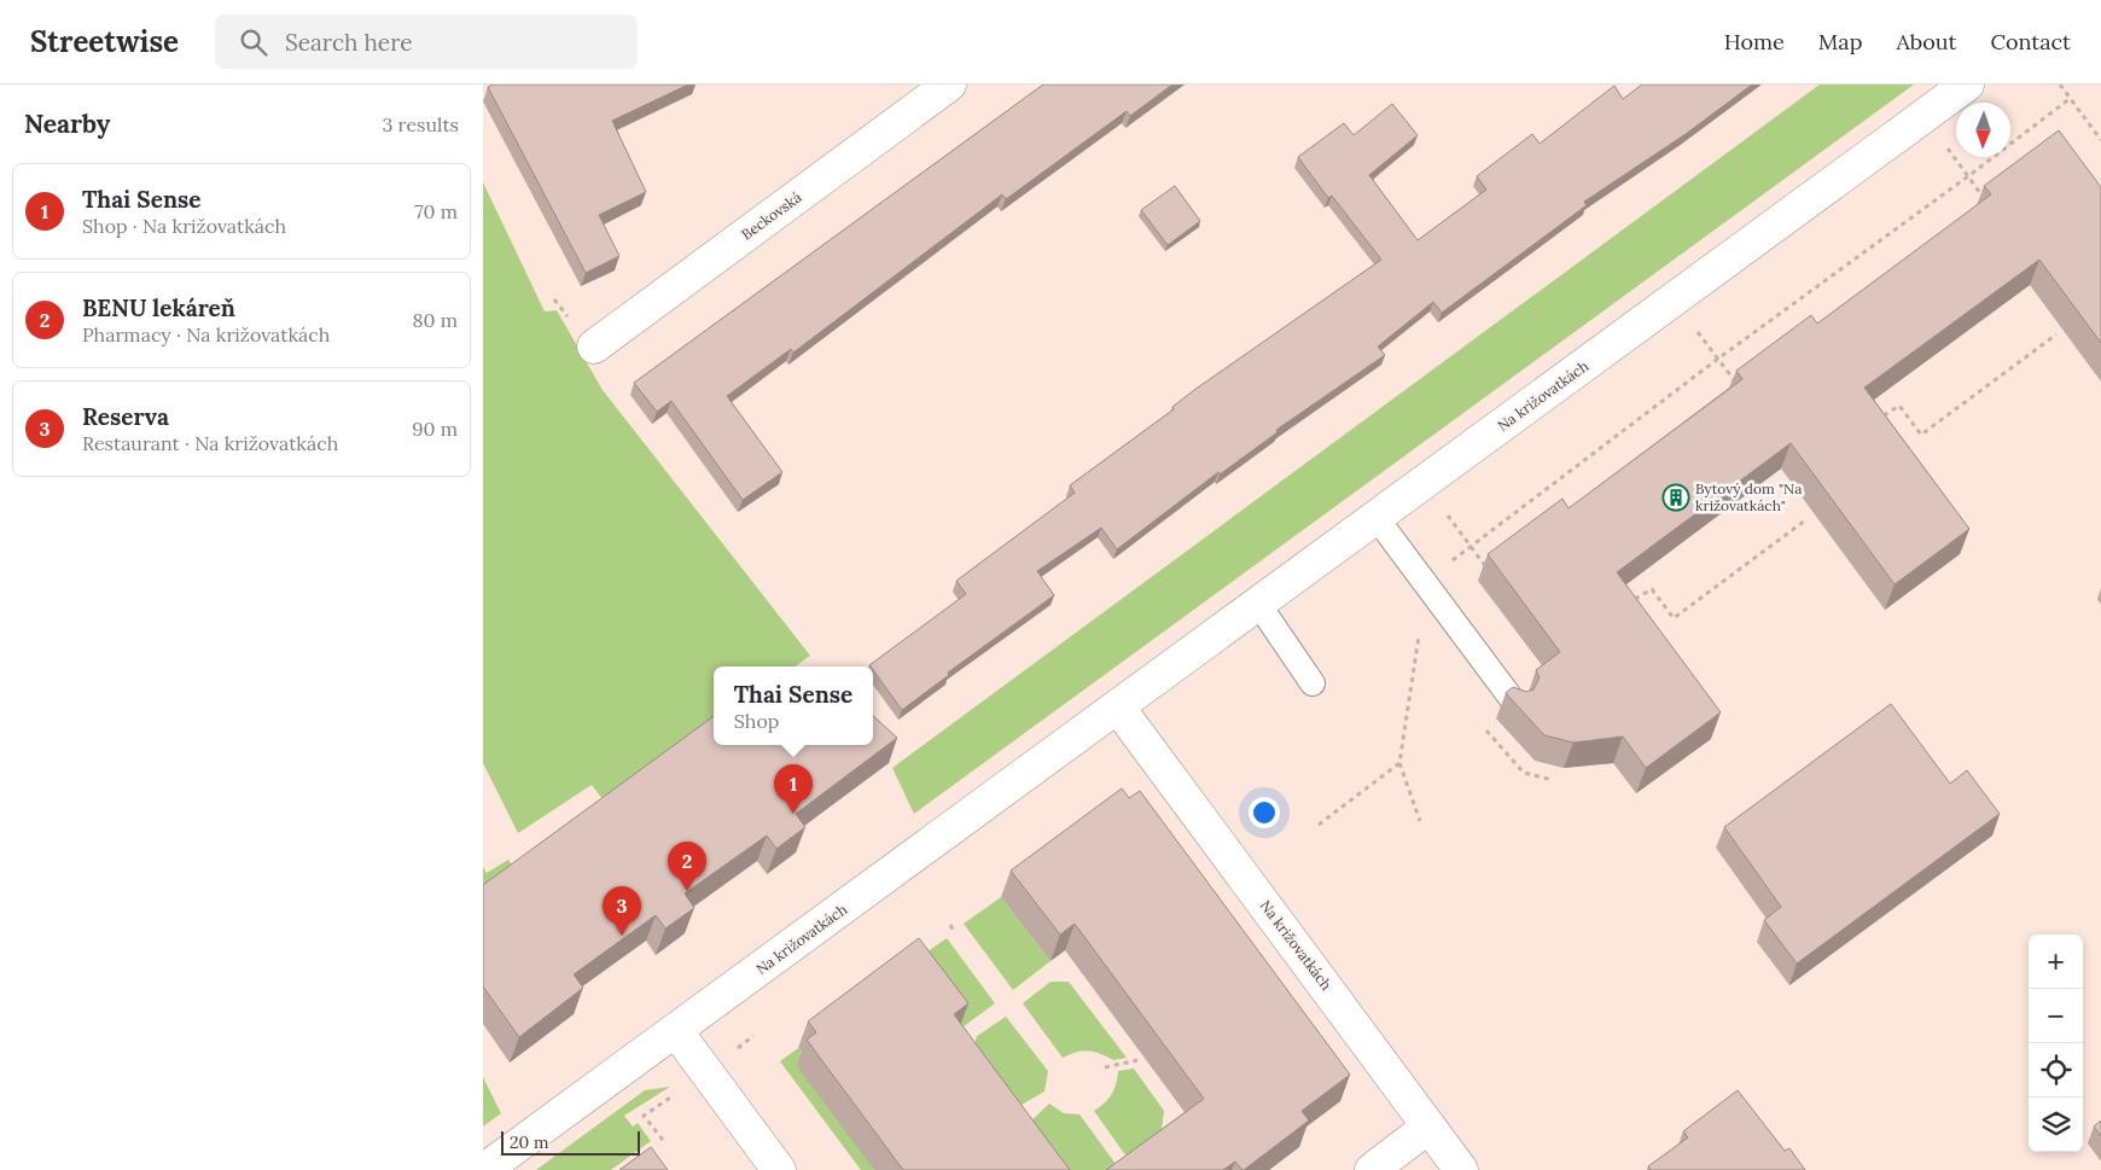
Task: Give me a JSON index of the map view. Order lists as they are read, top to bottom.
{
  "streets": {
    "street": ["Beckovská", "Na križovatkách"]
  },
  "places": {
    "building": ["Bytový dom \"Na križovatkách\""]
  },
  "scale_bar": "20 m",
  "north": "bottom",
  "page": {
    "header": "Streetwise",
    "search": "Search here",
    "nav": [
      "Home",
      "Map",
      "About",
      "Contact"
    ],
    "heading": ["Nearby", "3 results"],
    "list": [
      {
        "mark": "1",
        "name": "Thai Sense",
        "note": "Shop · Na križovatkách",
        "value": "70 m"
      },
      {
        "mark": "2",
        "name": "BENU lekáreň",
        "note": "Pharmacy · Na križovatkách",
        "value": "80 m"
      },
      {
        "mark": "3",
        "name": "Reserva",
        "note": "Restaurant · Na križovatkách",
        "value": "90 m"
      }
    ],
    "popup": ["Thai Sense", "Shop"],
    "pins": ["1", "2", "3"],
    "map_buttons": ["+", "−"],
    "scale": "20 m"
  }
}
